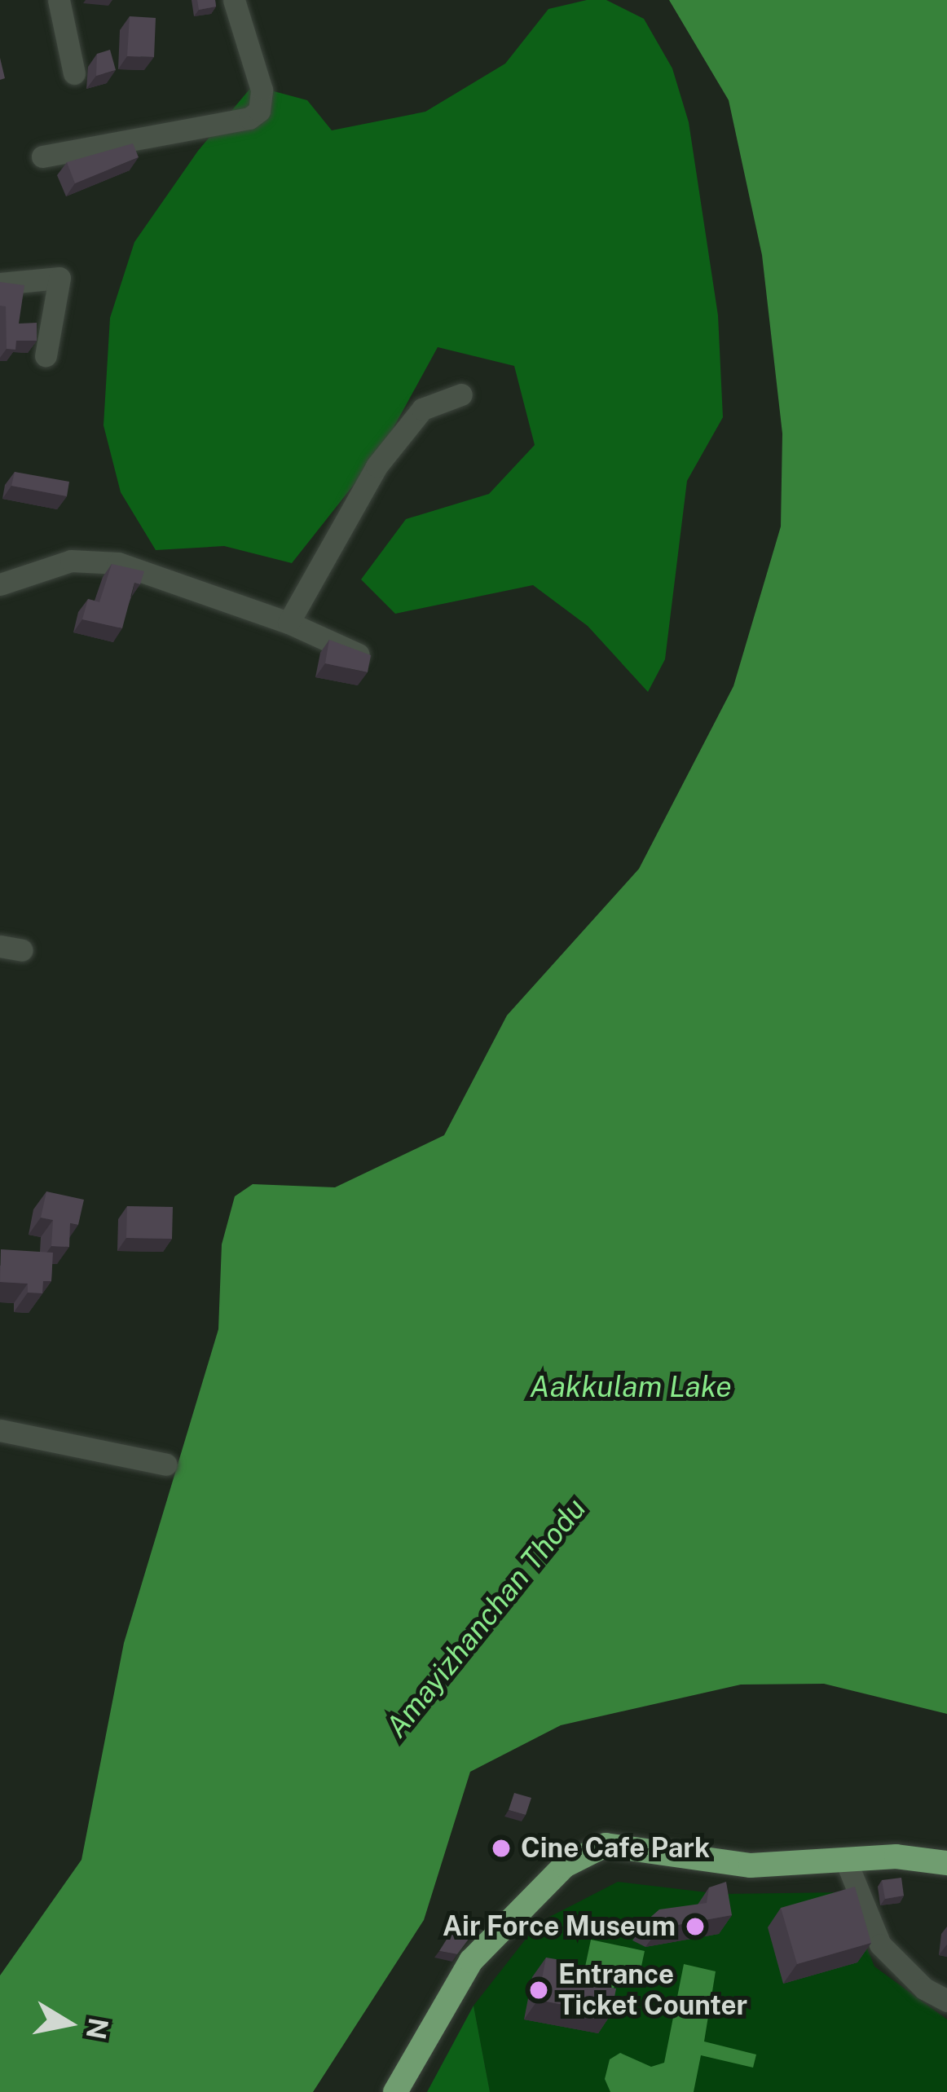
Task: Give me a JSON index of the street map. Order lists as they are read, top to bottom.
{
  "water": ["Aakkulam Lake", "Amayizhanchan Thodu"],
  "places": ["Cine Cafe Park", "Air Force Museum", "Entrance Ticket Counter"],
  "north": "right"
}
